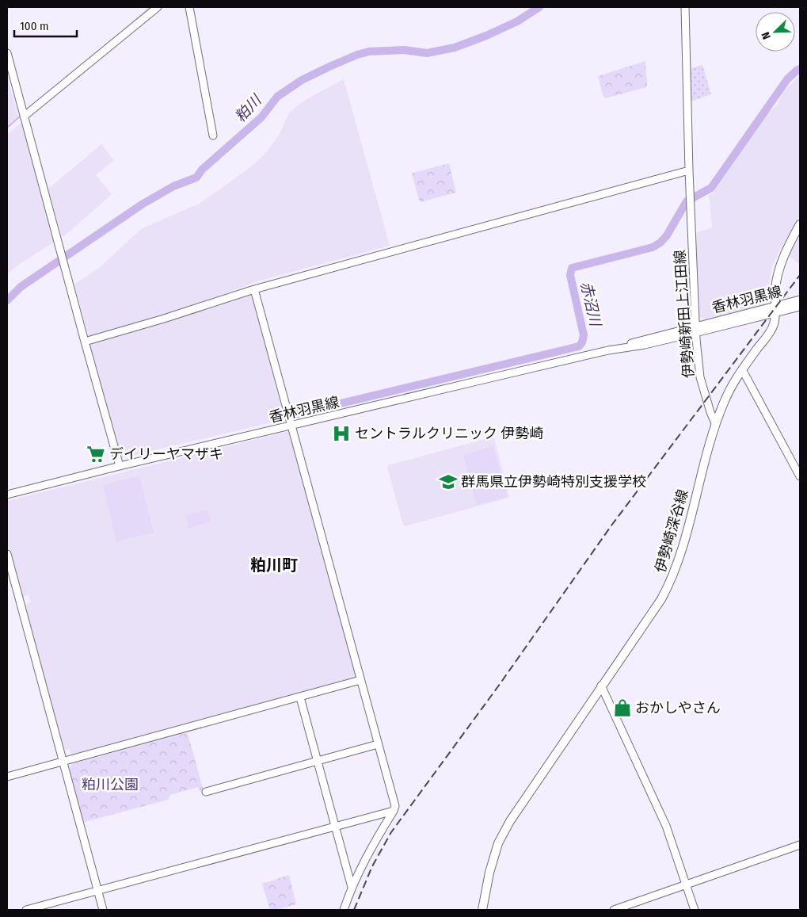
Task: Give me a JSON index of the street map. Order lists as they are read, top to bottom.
{
  "streets": {
    "main road": ["伊勢崎深谷線"],
    "street": ["香林羽黒線", "伊勢崎新田上江田線"]
  },
  "crossings": [
    ["香林羽黒線", "伊勢崎新田上江田線"],
    ["香林羽黒線", "伊勢崎深谷線"],
    ["伊勢崎新田上江田線", "伊勢崎深谷線"]
  ],
  "districts": ["粕川町"],
  "water": ["粕川", "赤沼川"],
  "parks": ["粕川公園"],
  "places": {
    "hospital": ["セントラルクリニック 伊勢崎"],
    "supermarket": ["デイリーヤマザキ"],
    "school or university": ["群馬県立伊勢崎特別支援学校"],
    "shop": ["おかしやさん"]
  },
  "scale_bar": "100 m",
  "north": "bottom left"
}
